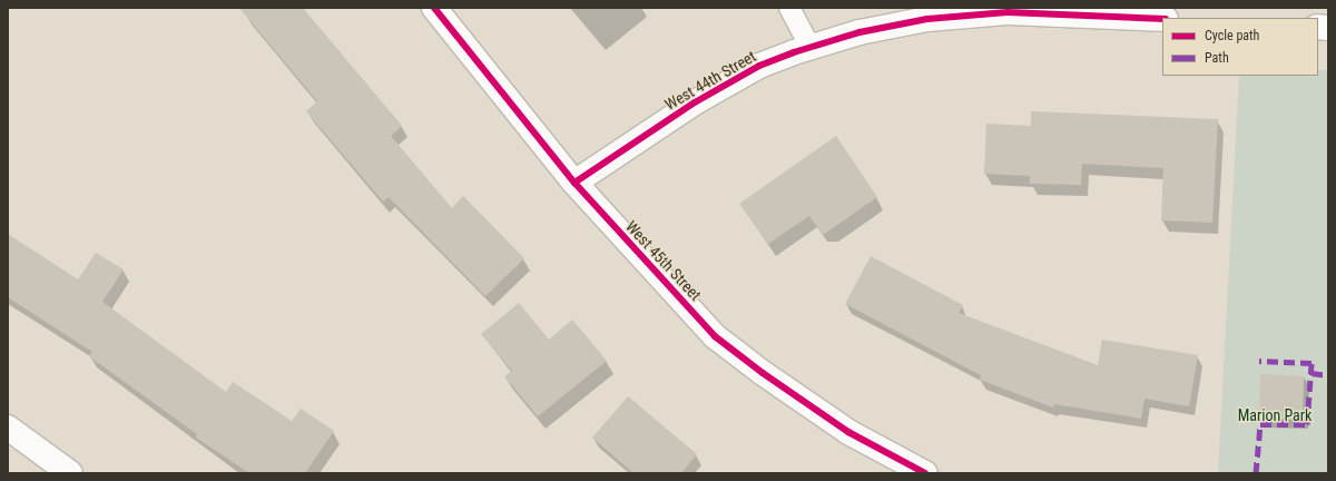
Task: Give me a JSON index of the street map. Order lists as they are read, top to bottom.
{
  "streets": {
    "street": ["West 44th Street", "West 45th Street"]
  },
  "crossings": [
    ["West 44th Street", "West 45th Street"]
  ],
  "parks": ["Marion Park"],
  "legend": ["Cycle path", "Path"]
}
